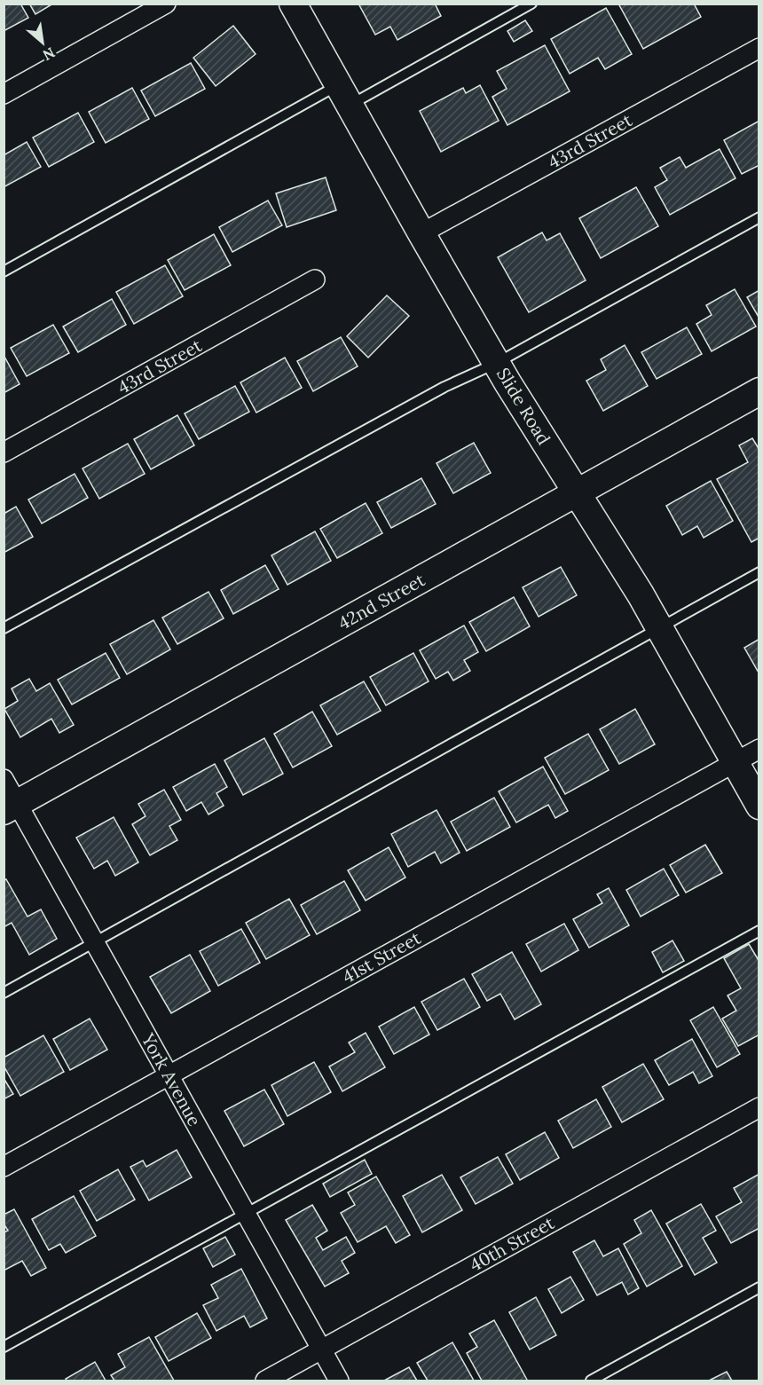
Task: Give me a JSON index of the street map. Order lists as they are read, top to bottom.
{
  "streets": {
    "main road": ["Slide Road", "42nd Street"],
    "street": [
      "43rd Street",
      "41st Street",
      "York Avenue",
      "40th Street"
    ]
  },
  "crossings": [
    ["43rd Street", "Slide Road"],
    ["Slide Road", "42nd Street"],
    ["Slide Road", "41st Street"],
    ["42nd Street", "York Avenue"],
    ["41st Street", "York Avenue"],
    ["York Avenue", "40th Street"]
  ],
  "north": "bottom right"
}
